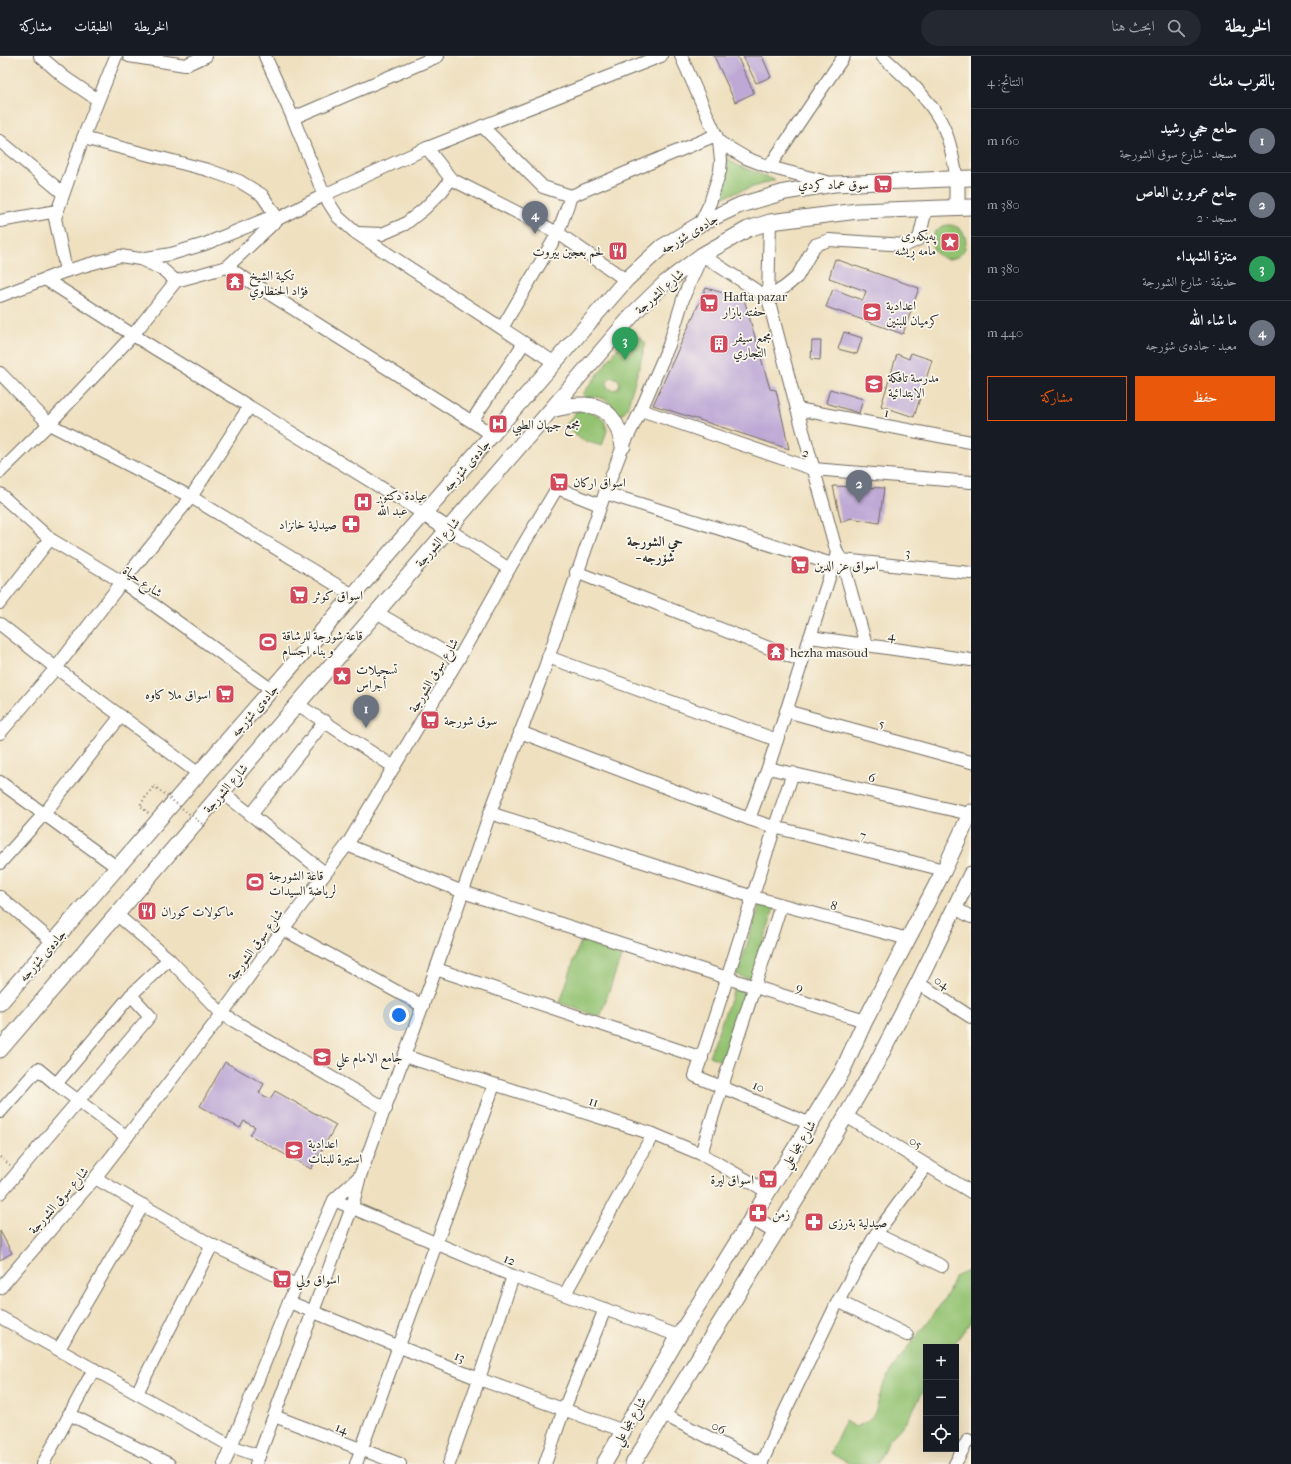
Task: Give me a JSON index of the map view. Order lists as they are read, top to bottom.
{
  "streets": {
    "main road": ["جادەی شۆرجە", "شارع الشورجة", "شارع بنجا علي"],
    "street": [
      "1",
      "2",
      "3",
      "شارع حياة",
      "4",
      "شارع سوق الشورجة",
      "5",
      "6",
      "7",
      "8",
      "04",
      "9",
      "10",
      "11",
      "05",
      "12",
      "13",
      "06",
      "14"
    ]
  },
  "crossings": [
    ["جادەی شۆرجە", "شارع حياة"],
    ["شارع سوق الشورجة", "9"],
    ["6", "شارع بنجا علي"],
    ["7", "شارع بنجا علي"],
    ["8", "شارع بنجا علي"],
    ["04", "شارع بنجا علي"],
    ["9", "شارع بنجا علي"],
    ["10", "شارع بنجا علي"],
    ["11", "شارع بنجا علي"],
    ["05", "شارع بنجا علي"],
    ["شارع بنجا علي", "12"],
    ["شارع بنجا علي", "13"],
    ["شارع بنجا علي", "06"]
  ],
  "districts": ["حي الشورجة - شۆرجە"],
  "places": {
    "supermarket": [
      "سوق عماد کردي",
      "Hafta pazar حفته بازار",
      "اسواق اركان",
      "اسواق عز الدين",
      "اسواق كوثر",
      "اسواق ملا كاوه",
      "سوق شورجة",
      "اسواق ليرة",
      "اسواق ولي"
    ],
    "place": ["پەیکەری مامە ڕیشە", "تسجيلات أجراس"],
    "restaurant": ["لحم بعجين بيروت", "ماكولات كوران"],
    "temple": ["تكية الشيخ فؤاد الحنطاوي", "hezha masoud"],
    "school or university": [
      "اعدادية كرميان للبنين",
      "مدرسة تافكة الابتدائية",
      "جامع الامام علي",
      "اعدادية استيرة للبنات"
    ],
    "building": ["مجمع سيفر التجاري"],
    "hospital": ["مجمع جيهان الطبي", "عيادة دكتور عبد الله"],
    "pharmacy": ["صيدلية خانزاد", "زمن", "صيدلية بةرزى"],
    "sports": ["قاعة شورجة للرشاقة و بناء اجسام", "قاعة الشورجة لرياضة السيدات"]
  },
  "page": {
    "header": "الخريطة",
    "search": "ابحث هنا",
    "nav": ["الخريطة", "الطبقات", "مشاركة"],
    "heading": ["بالقرب منك", "النتائج: 4"],
    "list": [
      {
        "mark": "1",
        "name": "حامع حجي رشيد",
        "note": "مسجد · شارع سوق الشورجة",
        "value": "160 m"
      },
      {
        "mark": "2",
        "name": "جامع عمرو بن العاص",
        "note": "مسجد · 2",
        "value": "380 m"
      },
      {
        "mark": "3",
        "name": "متنزة الشهداء",
        "note": "حديقة · شارع الشورجة",
        "value": "380 m"
      },
      {
        "mark": "4",
        "name": "ما شاء الله",
        "note": "معبد · جادەی شۆرجە",
        "value": "440 m"
      }
    ],
    "pins": [
      "4",
      "3",
      "2",
      "1"
    ],
    "buttons": ["حفظ", "مشاركة"],
    "map_buttons": ["+", "−"]
  }
}
